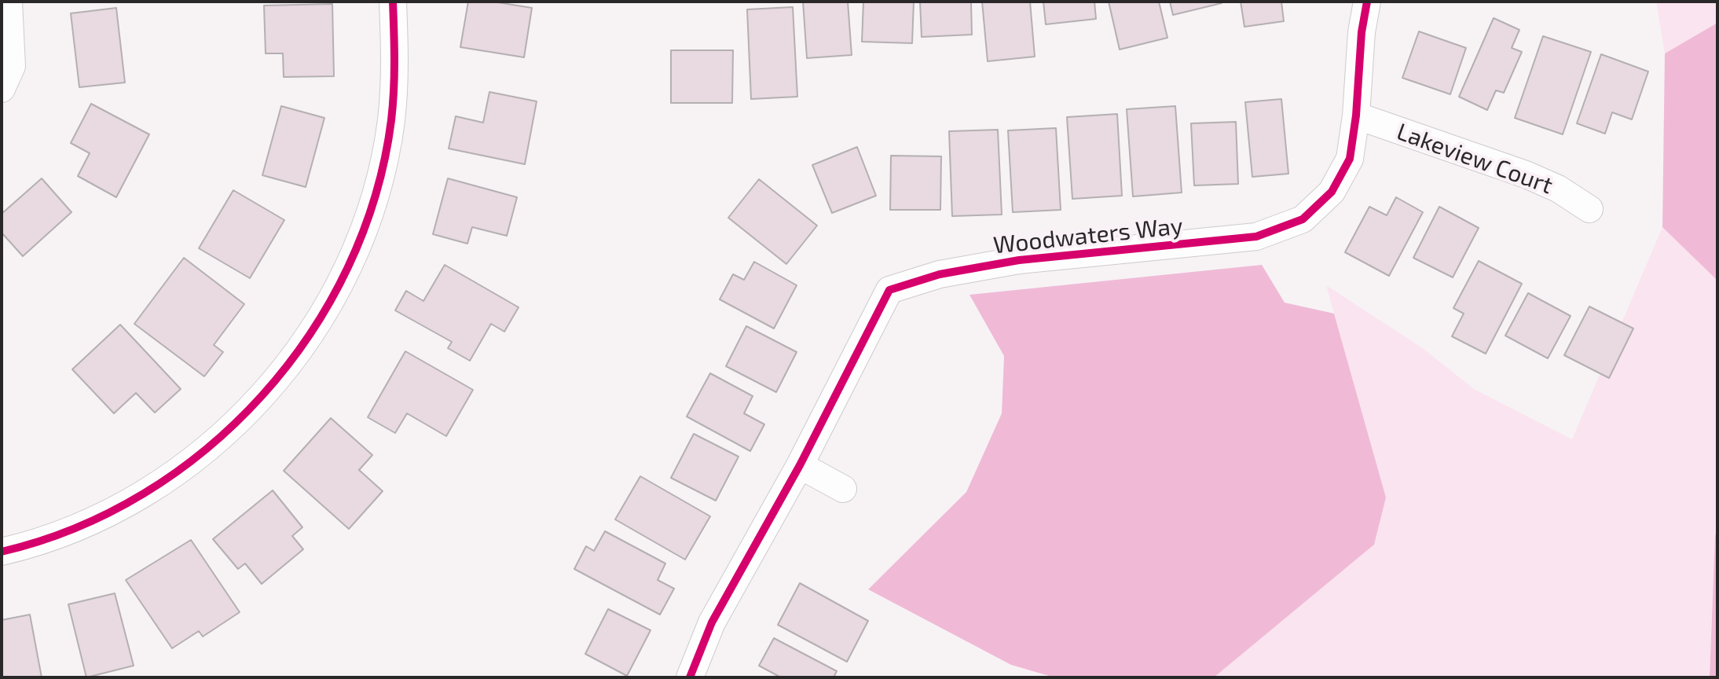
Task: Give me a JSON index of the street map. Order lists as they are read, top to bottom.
{
  "streets": {
    "street": ["Lakeview Court", "Woodwaters Way"]
  },
  "crossings": [
    ["Lakeview Court", "Woodwaters Way"]
  ]
}
